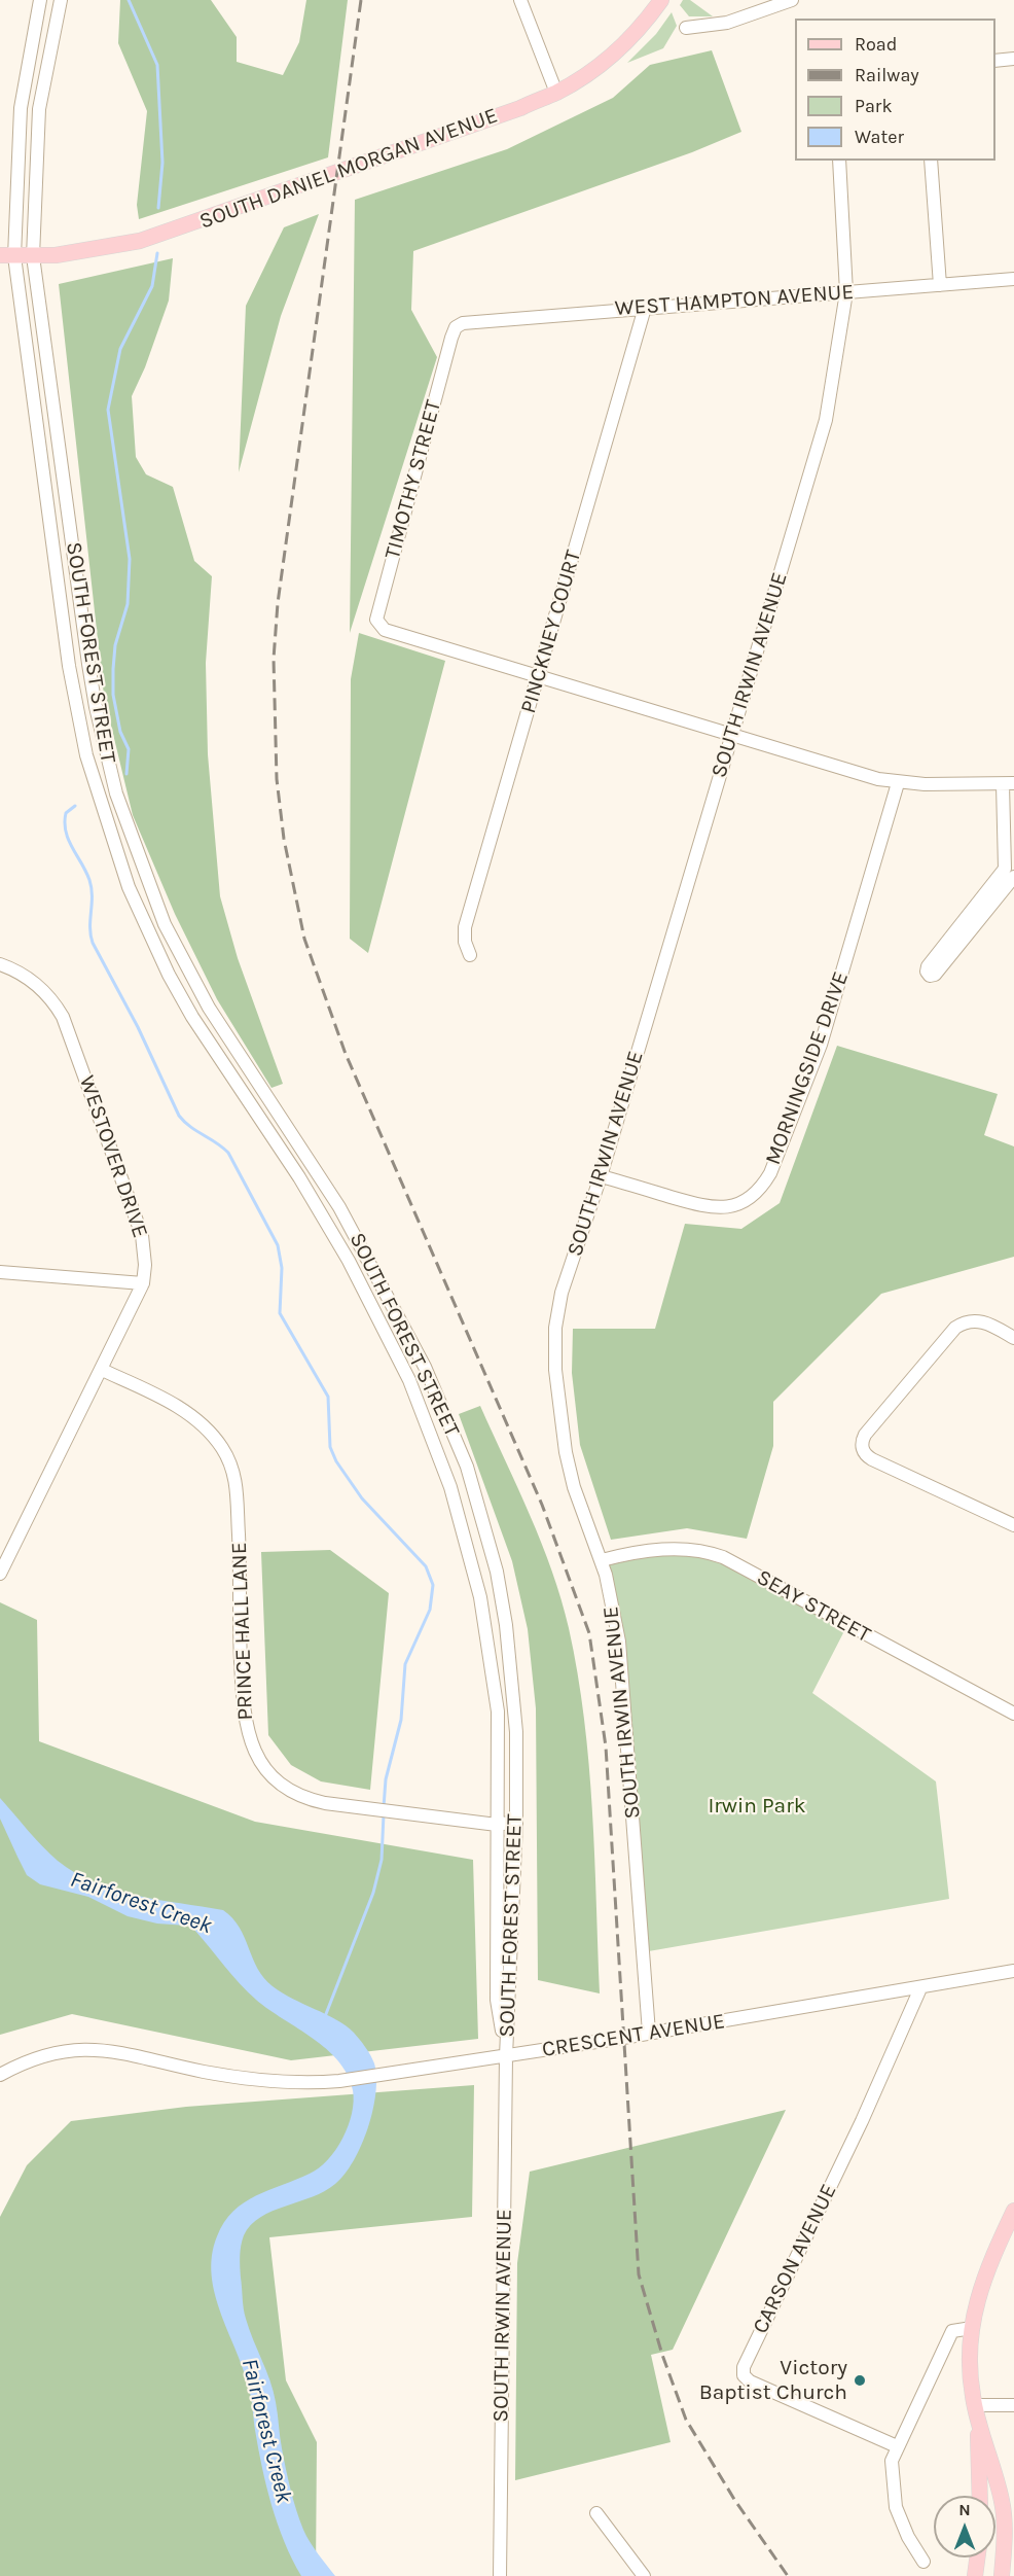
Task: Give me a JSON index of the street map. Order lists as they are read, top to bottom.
{
  "streets": {
    "main road": ["SOUTH DANIEL MORGAN AVENUE"],
    "street": [
      "WEST HAMPTON AVENUE",
      "TIMOTHY STREET",
      "PINCKNEY COURT",
      "SOUTH FOREST STREET",
      "SOUTH IRWIN AVENUE",
      "MORNINGSIDE DRIVE",
      "WESTOVER DRIVE",
      "SEAY STREET",
      "PRINCE HALL LANE",
      "CRESCENT AVENUE",
      "CARSON AVENUE"
    ]
  },
  "crossings": [
    ["SOUTH DANIEL MORGAN AVENUE", "SOUTH FOREST STREET"],
    ["WEST HAMPTON AVENUE", "TIMOTHY STREET"],
    ["WEST HAMPTON AVENUE", "PINCKNEY COURT"],
    ["WEST HAMPTON AVENUE", "SOUTH IRWIN AVENUE"],
    ["TIMOTHY STREET", "PINCKNEY COURT"],
    ["SOUTH FOREST STREET", "SOUTH IRWIN AVENUE"],
    ["SOUTH FOREST STREET", "PRINCE HALL LANE"],
    ["SOUTH FOREST STREET", "CRESCENT AVENUE"],
    ["SOUTH IRWIN AVENUE", "MORNINGSIDE DRIVE"],
    ["SOUTH IRWIN AVENUE", "SEAY STREET"],
    ["SOUTH IRWIN AVENUE", "CRESCENT AVENUE"],
    ["WESTOVER DRIVE", "PRINCE HALL LANE"],
    ["CRESCENT AVENUE", "CARSON AVENUE"]
  ],
  "water": ["Fairforest Creek"],
  "parks": ["Irwin Park"],
  "places": ["Victory Baptist Church"],
  "legend": [
    "Road",
    "Railway",
    "Park",
    "Water"
  ],
  "north": "top"
}
